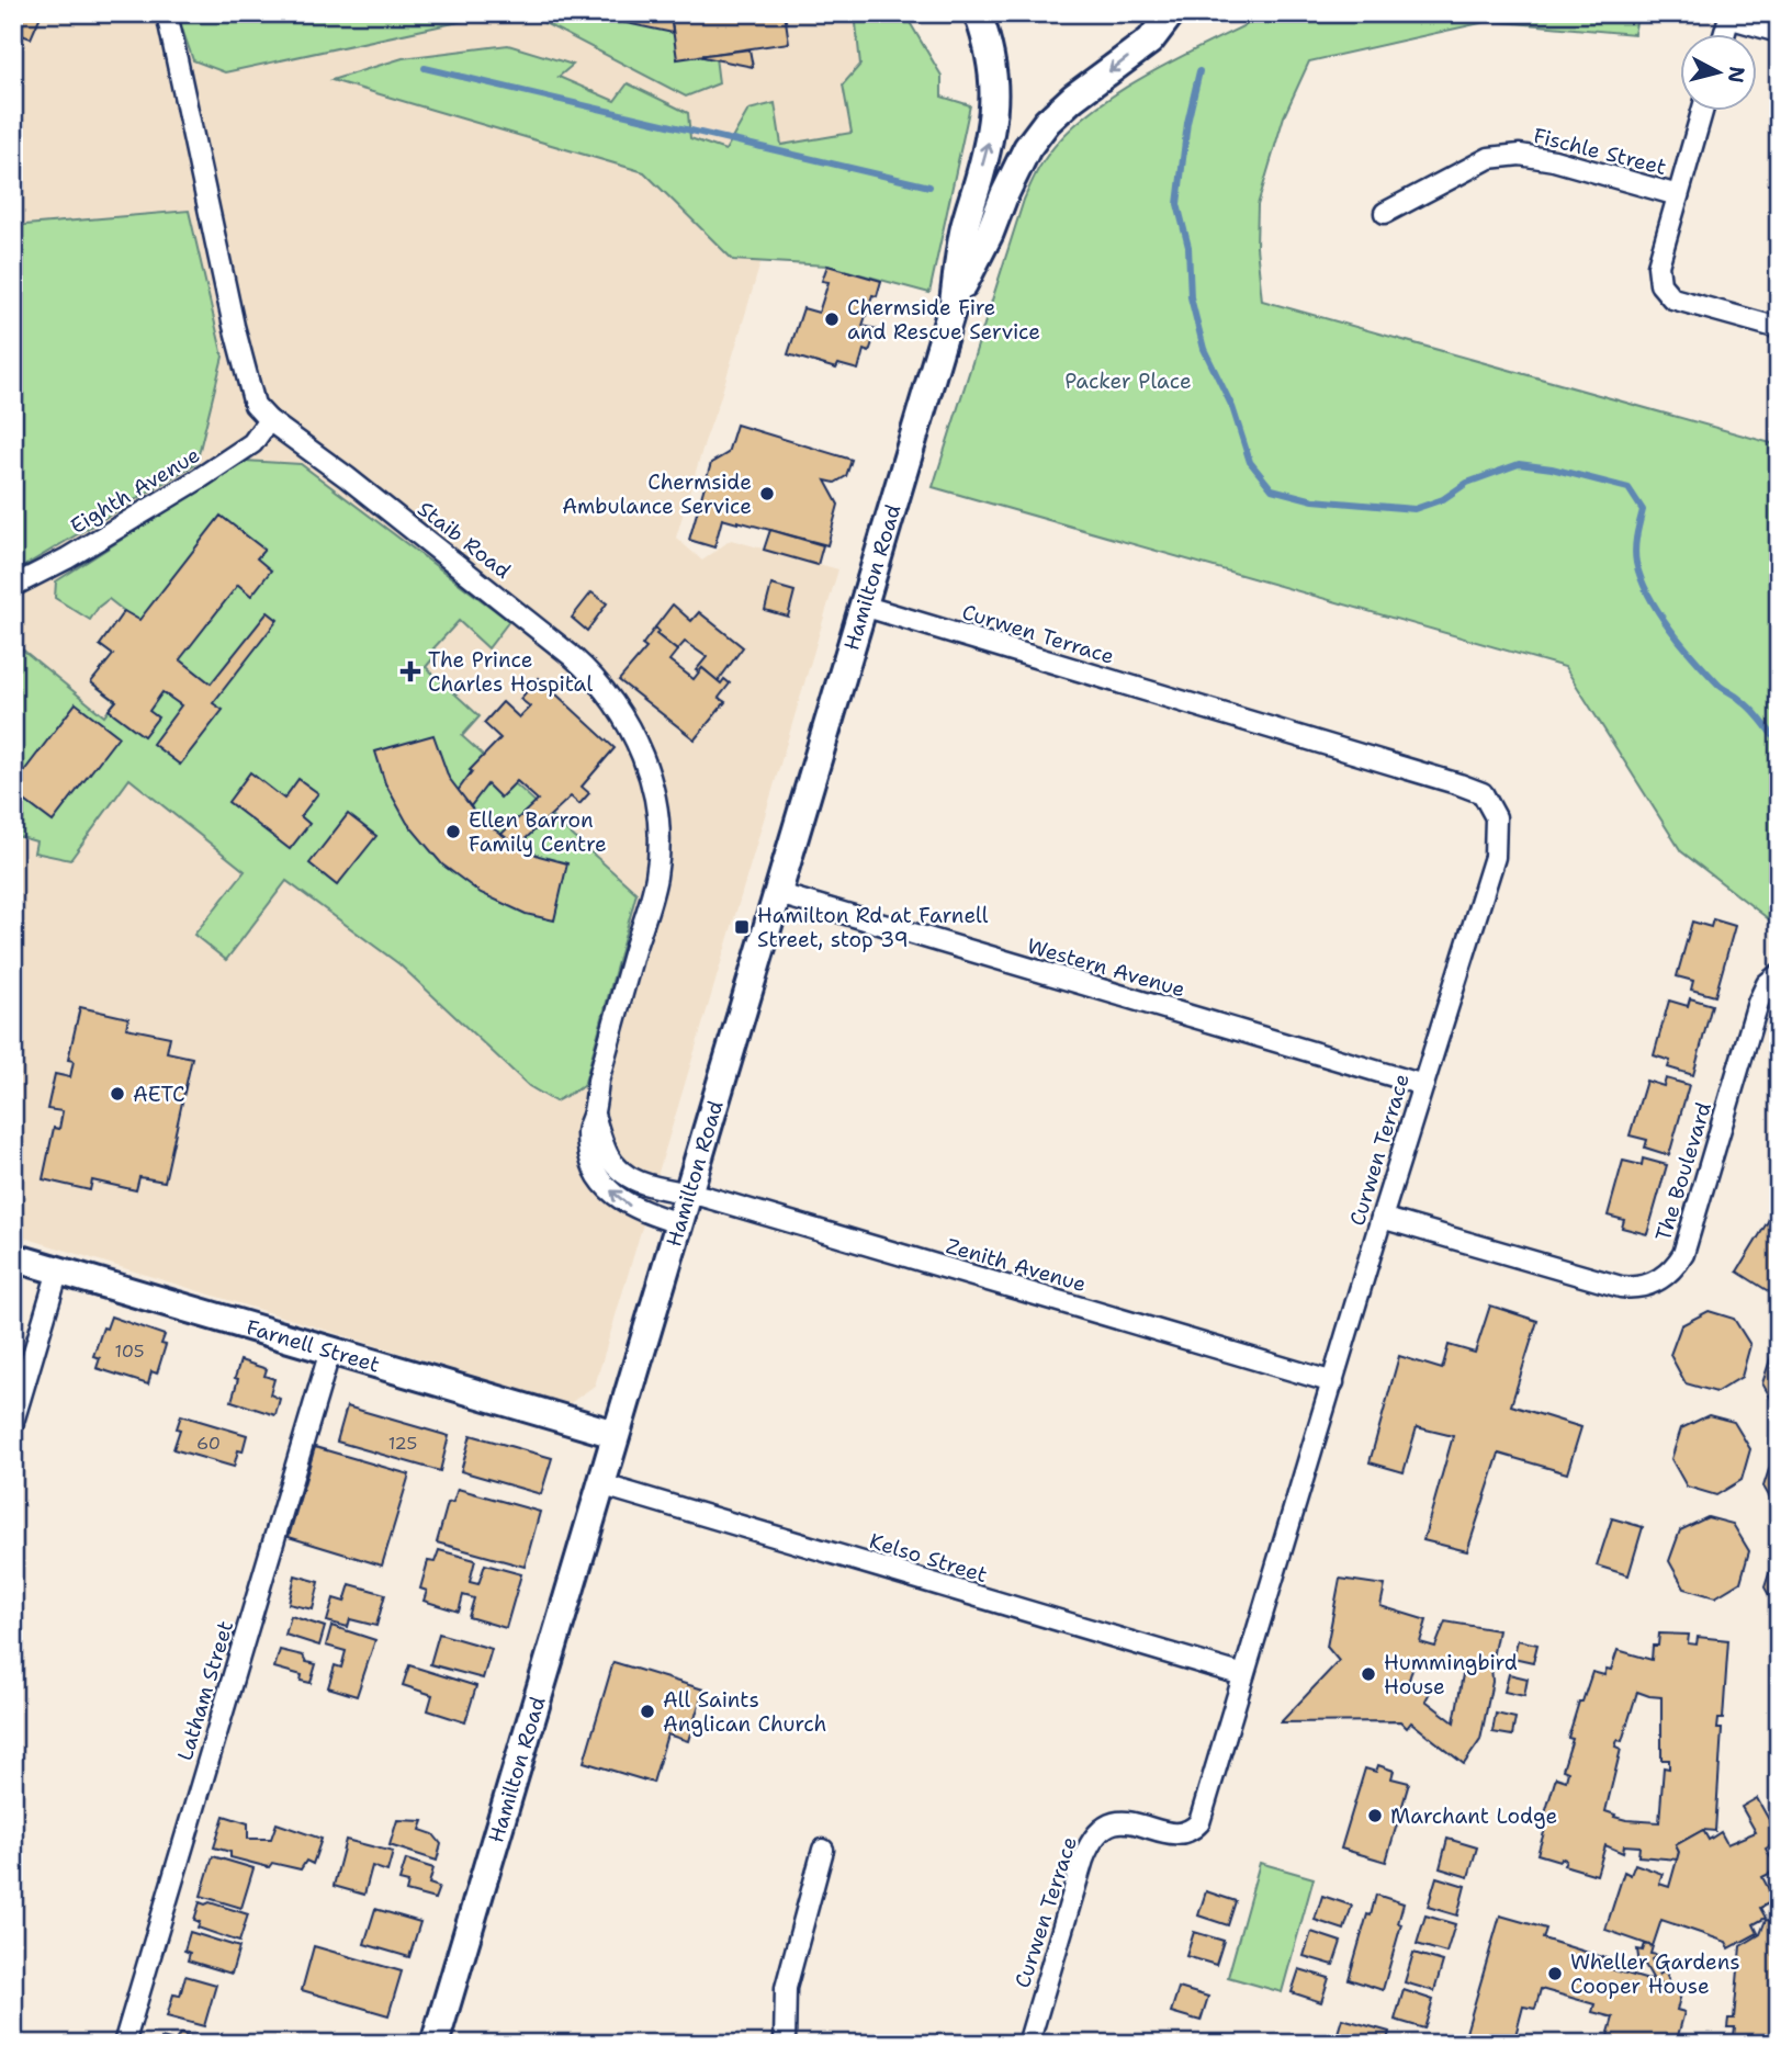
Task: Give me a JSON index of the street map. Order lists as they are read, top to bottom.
{
  "streets": {
    "main road": ["Hamilton Road", "Farnell Street"],
    "street": [
      "Fischle Street",
      "Eighth Avenue",
      "Staib Road",
      "Curwen Terrace",
      "Western Avenue",
      "The Boulevard",
      "Zenith Avenue",
      "Kelso Street",
      "Latham Street"
    ]
  },
  "crossings": [
    ["Eighth Avenue", "Staib Road"],
    ["Staib Road", "Hamilton Road"],
    ["Staib Road", "Zenith Avenue"],
    ["Hamilton Road", "Curwen Terrace"],
    ["Hamilton Road", "Western Avenue"],
    ["Hamilton Road", "Zenith Avenue"],
    ["Hamilton Road", "Farnell Street"],
    ["Hamilton Road", "Kelso Street"],
    ["Curwen Terrace", "Western Avenue"],
    ["Curwen Terrace", "The Boulevard"],
    ["Curwen Terrace", "Zenith Avenue"],
    ["Curwen Terrace", "Kelso Street"],
    ["Farnell Street", "Latham Street"]
  ],
  "parks": ["Packer Place"],
  "places": {
    "other": [
      "Chermside Fire and Rescue Service",
      "Chermside Ambulance Service",
      "Ellen Barron Family Centre",
      "AETC",
      "Hummingbird House",
      "All Saints Anglican Church",
      "Marchant Lodge",
      "Wheller Gardens Cooper House"
    ],
    "health": ["The Prince Charles Hospital"],
    "transit": ["Hamilton Rd at Farnell Street, stop 39"]
  },
  "house_numbers": ["105", "60", "125"],
  "north": "right"
}
